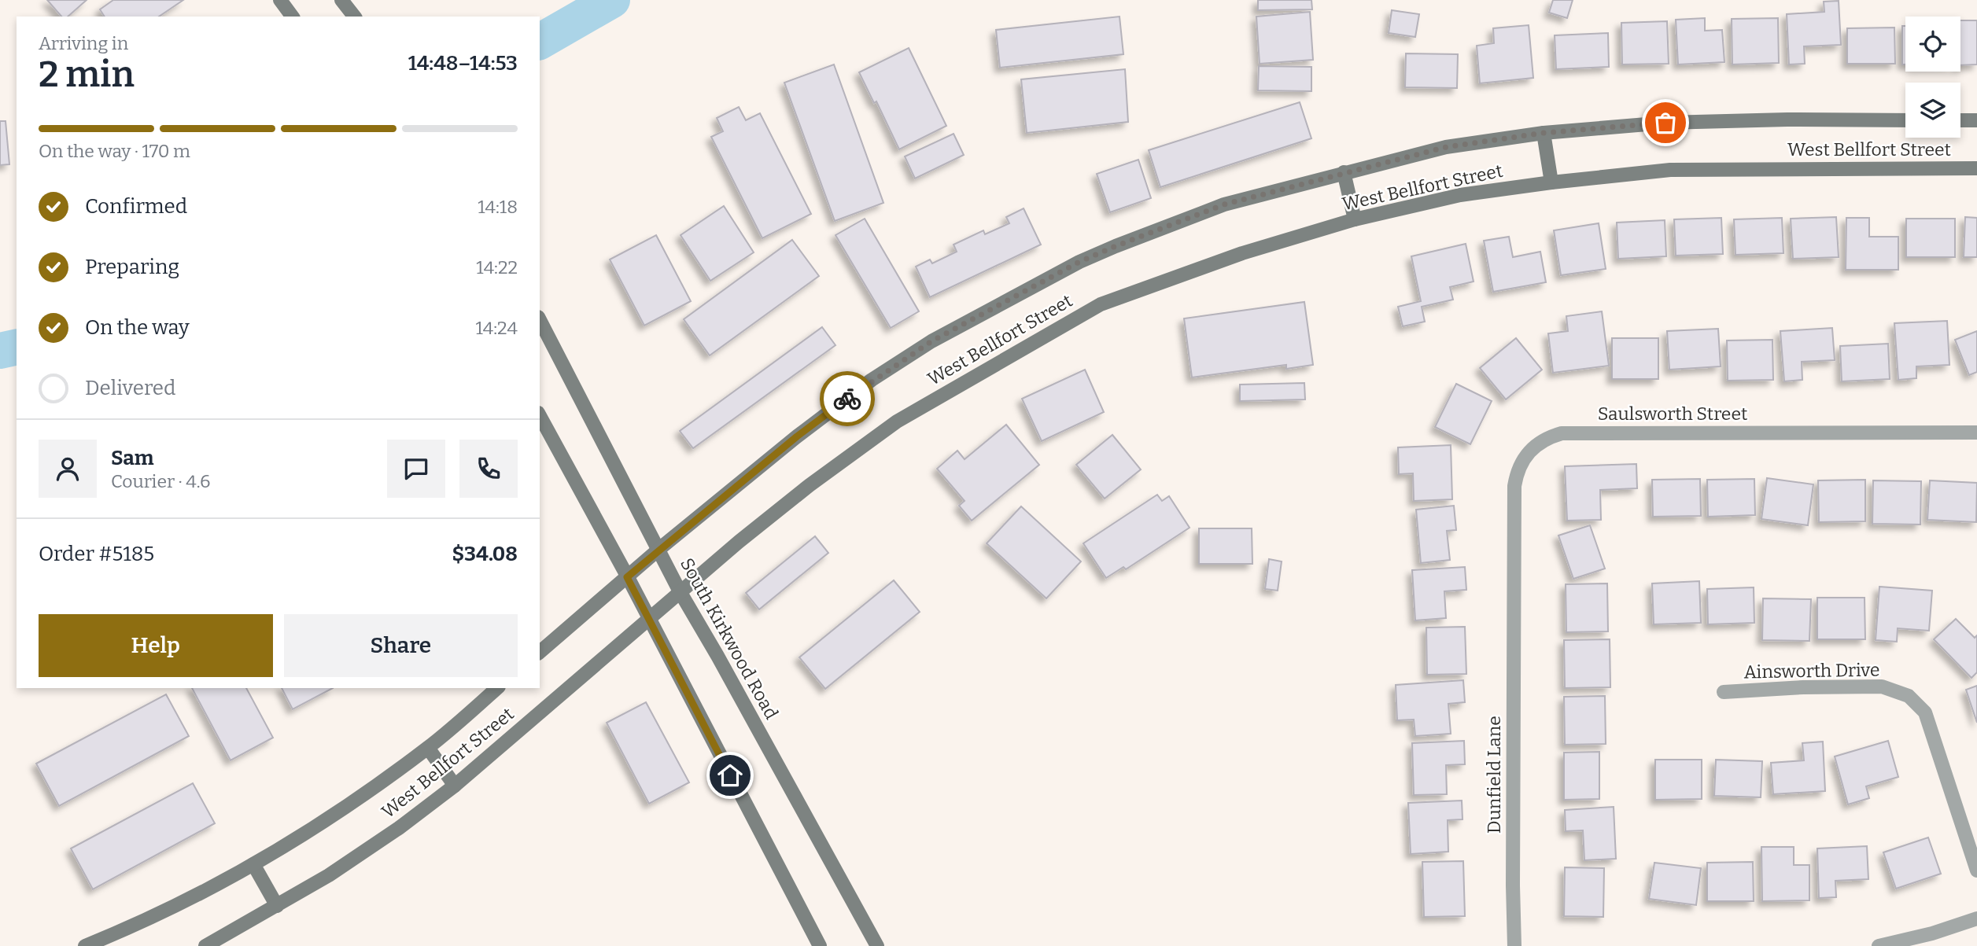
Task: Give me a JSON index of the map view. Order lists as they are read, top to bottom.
{
  "streets": {
    "main road": ["West Bellfort Street", "South Kirkwood Road"],
    "street": ["Saulsworth Street", "Ainsworth Drive", "Dunfield Lane"]
  },
  "crossings": [
    ["West Bellfort Street", "South Kirkwood Road"],
    ["Saulsworth Street", "Dunfield Lane"]
  ],
  "page": {
    "heading": ["2 min", "Arriving in", "14:48–14:53"],
    "panel": [
      "Sam",
      "Courier · 4.6",
      "Order #5185",
      "$34.08"
    ],
    "bar": "On the way · 170 m",
    "list": [
      ["Confirmed", "14:18"],
      ["Preparing", "14:22"],
      ["On the way", "14:24"],
      "Delivered"
    ],
    "buttons": ["Help", "Share"]
  }
}
